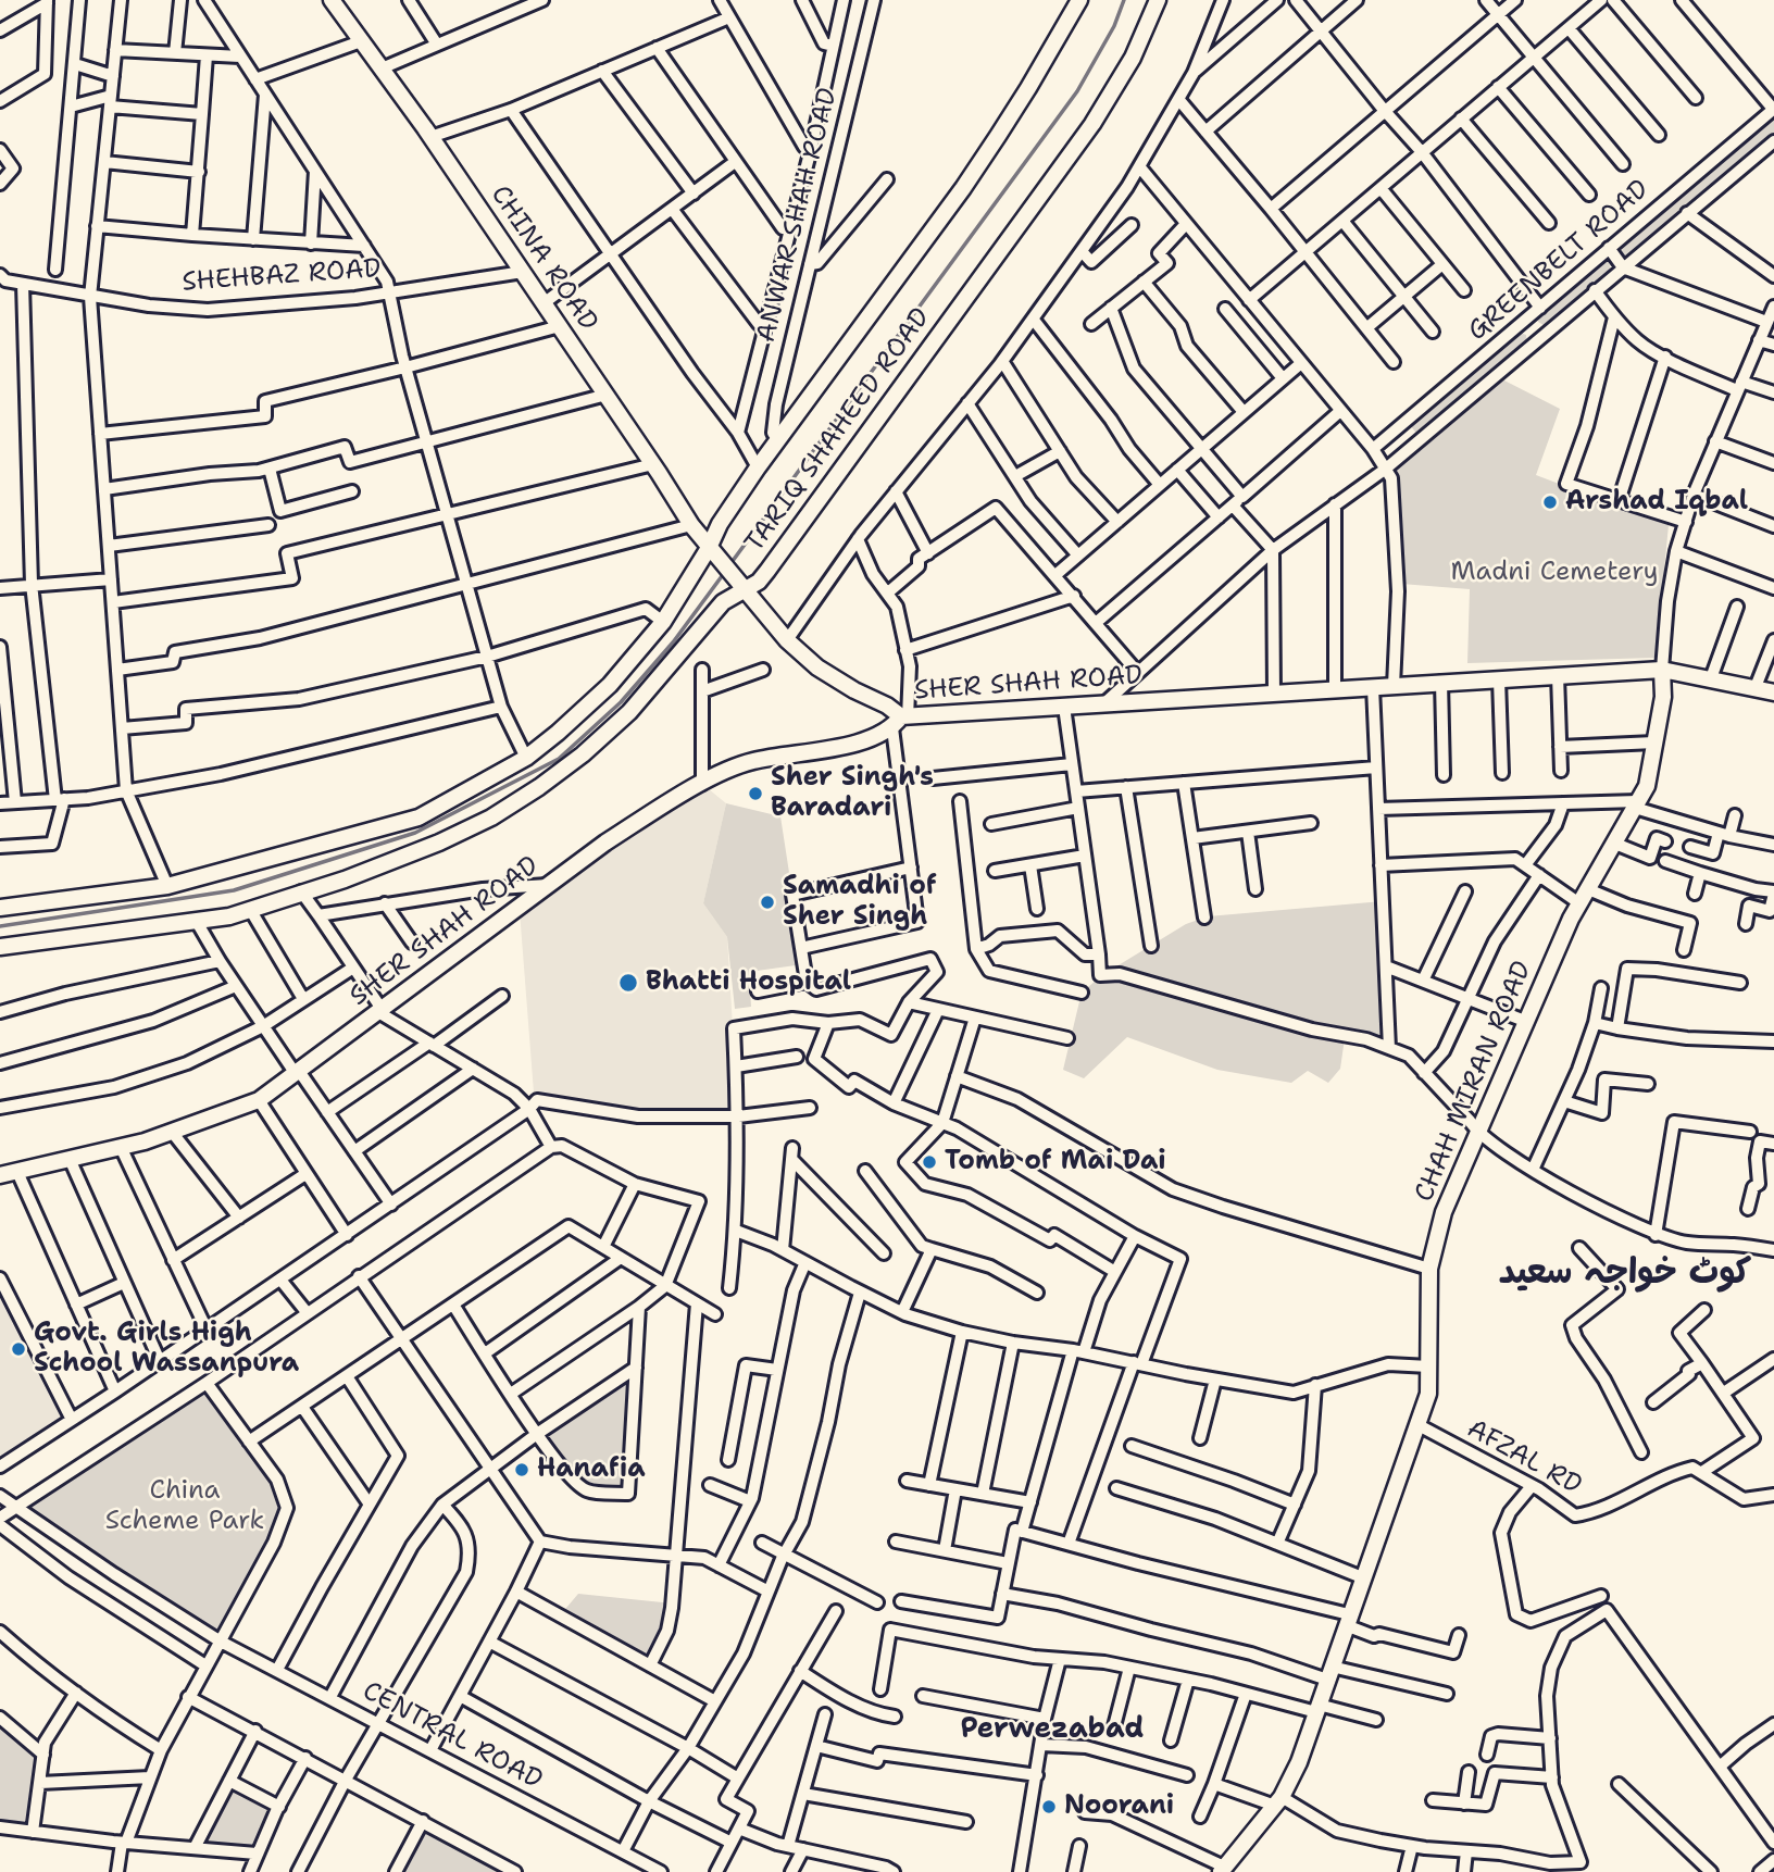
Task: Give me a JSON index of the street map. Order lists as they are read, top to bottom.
{
  "streets": {
    "main road": [
      "CHINA ROAD",
      "TARIQ SHAHEED ROAD",
      "SHER SHAH ROAD",
      "CHAH MIRAN ROAD"
    ],
    "street": [
      "ANWAR SHAH ROAD",
      "GREENBELT ROAD",
      "SHEHBAZ ROAD",
      "AFZAL RD",
      "CENTRAL ROAD"
    ]
  },
  "crossings": [
    ["ANWAR SHAH ROAD", "TARIQ SHAHEED ROAD"],
    ["CHINA ROAD", "SHEHBAZ ROAD"],
    ["CHINA ROAD", "TARIQ SHAHEED ROAD"],
    ["GREENBELT ROAD", "SHER SHAH ROAD"],
    ["SHER SHAH ROAD", "CHAH MIRAN ROAD"],
    ["CHAH MIRAN ROAD", "AFZAL RD"]
  ],
  "districts": ["کوٹ خواجہ سعید", "Perwezabad"],
  "parks": ["Madni Cemetery", "China Scheme Park"],
  "places": [
    "Arshad Iqbal",
    "Sher Singh's Baradari",
    "Samadhi of Sher Singh",
    "Bhatti Hospital",
    "Tomb of Mai Dai",
    "Govt. Girls High School Wassanpura",
    "Hanafia",
    "Noorani"
  ]
}
